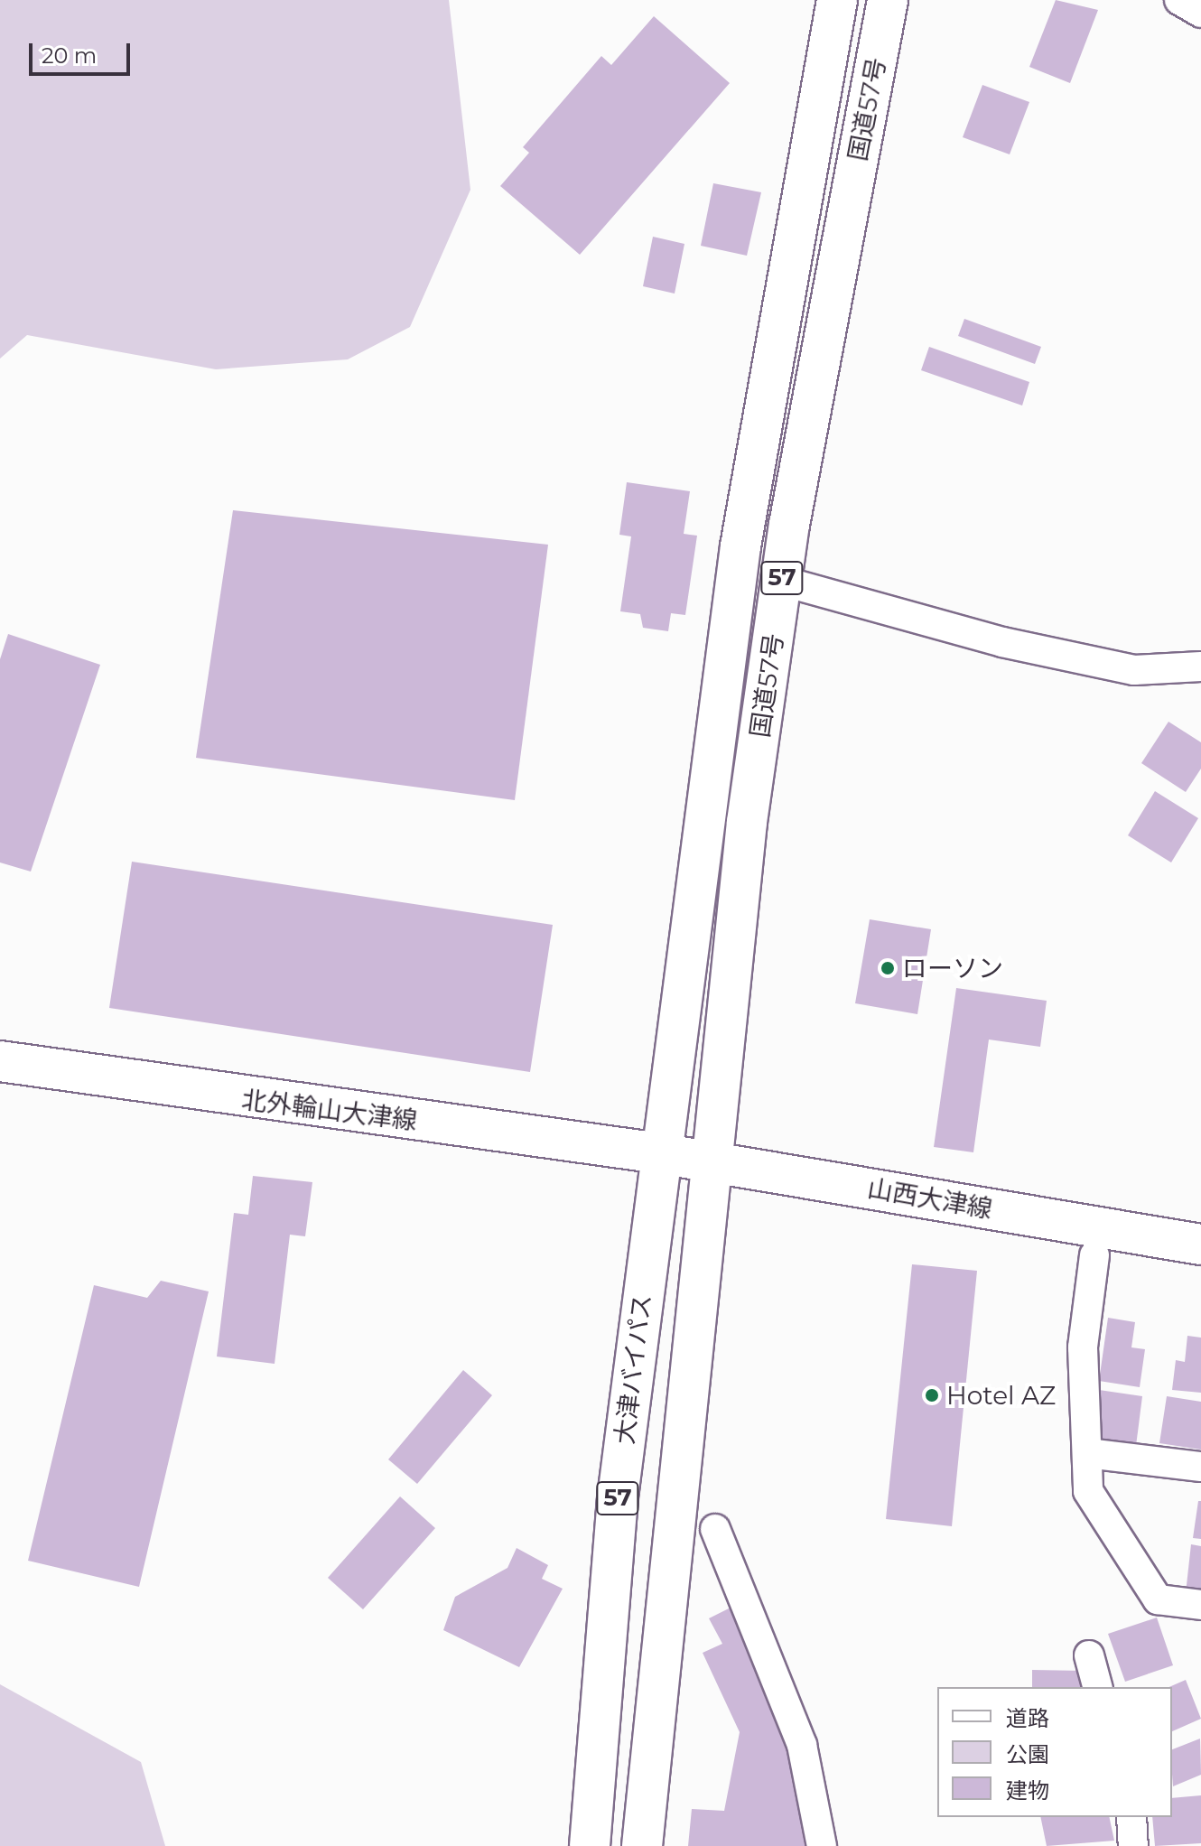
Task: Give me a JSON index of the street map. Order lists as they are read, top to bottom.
{
  "streets": {
    "main road": [
      "国道57号",
      "57",
      "北外輪山大津線",
      "山西大津線",
      "大津バイパス"
    ]
  },
  "crossings": [
    ["国道57号", "57"],
    ["国道57号", "北外輪山大津線"],
    ["国道57号", "山西大津線"],
    ["国道57号", "大津バイパス"],
    ["57", "山西大津線"],
    ["北外輪山大津線", "山西大津線"],
    ["北外輪山大津線", "大津バイパス"],
    ["山西大津線", "大津バイパス"]
  ],
  "places": ["ローソン", "Hotel AZ"],
  "legend": ["道路", "公園", "建物"],
  "scale_bar": "20 m"
}
